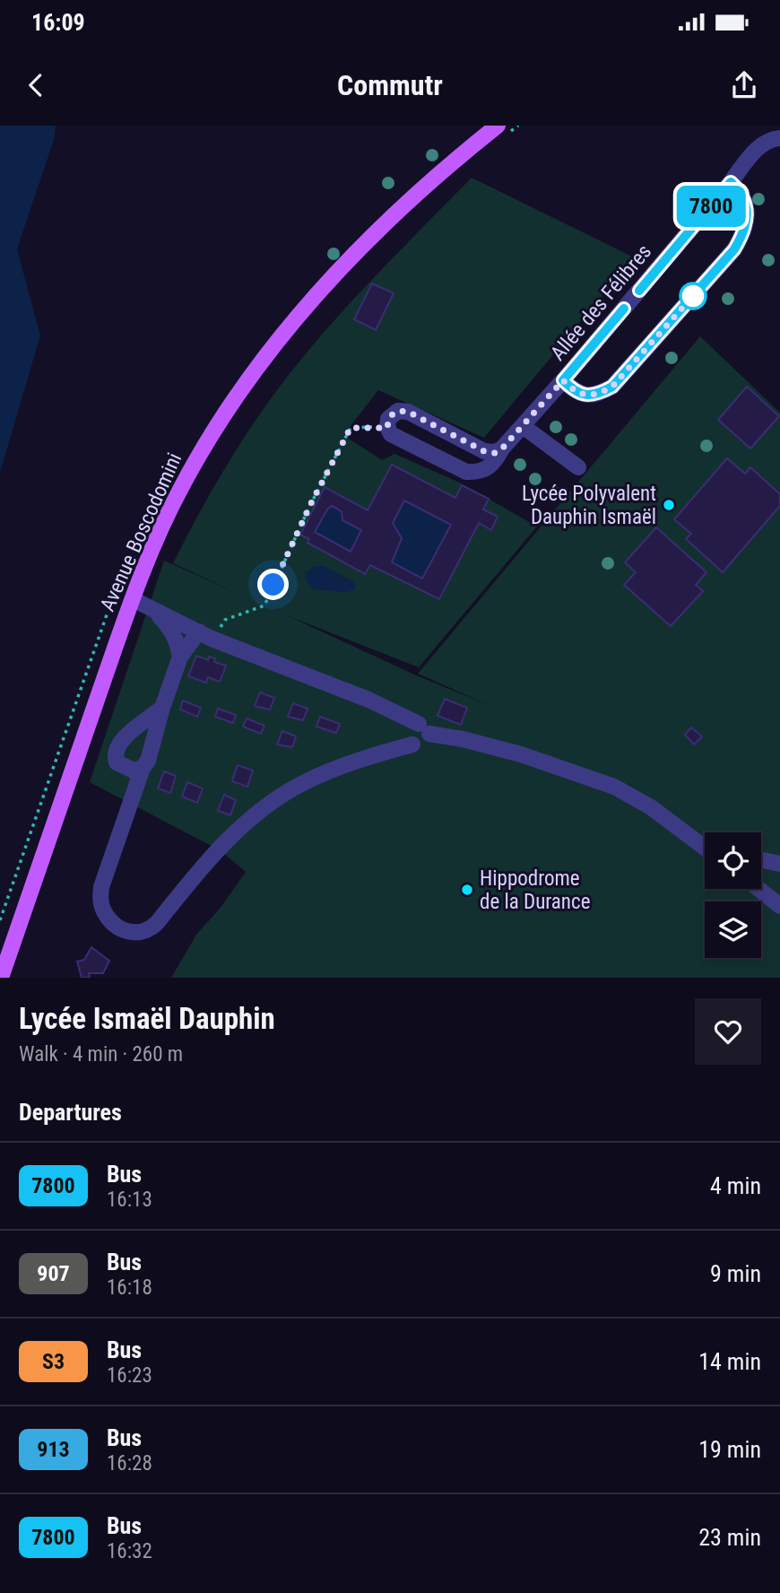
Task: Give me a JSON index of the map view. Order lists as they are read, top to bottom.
{
  "streets": {
    "main road": ["Avenue Boscodomini"],
    "lane": ["Allée des Félibres"]
  },
  "places": ["Lycée Polyvalent Dauphin Ismaël", "Hippodrome de la Durance"],
  "lines": ["bus line 7800"],
  "page": {
    "status": "16:09",
    "header": "Commutr",
    "on_map": "7800",
    "heading": [
      ["Lycée Ismaël Dauphin", "Walk · 4 min · 260 m"],
      "Departures"
    ],
    "list": [
      {
        "mark": "7800",
        "name": "Bus",
        "note": "16:13",
        "value": "4 min"
      },
      {
        "mark": "907",
        "name": "Bus",
        "note": "16:18",
        "value": "9 min"
      },
      {
        "mark": "S3",
        "name": "Bus",
        "note": "16:23",
        "value": "14 min"
      },
      {
        "mark": "913",
        "name": "Bus",
        "note": "16:28",
        "value": "19 min"
      },
      {
        "mark": "7800",
        "name": "Bus",
        "note": "16:32",
        "value": "23 min"
      }
    ]
  }
}
